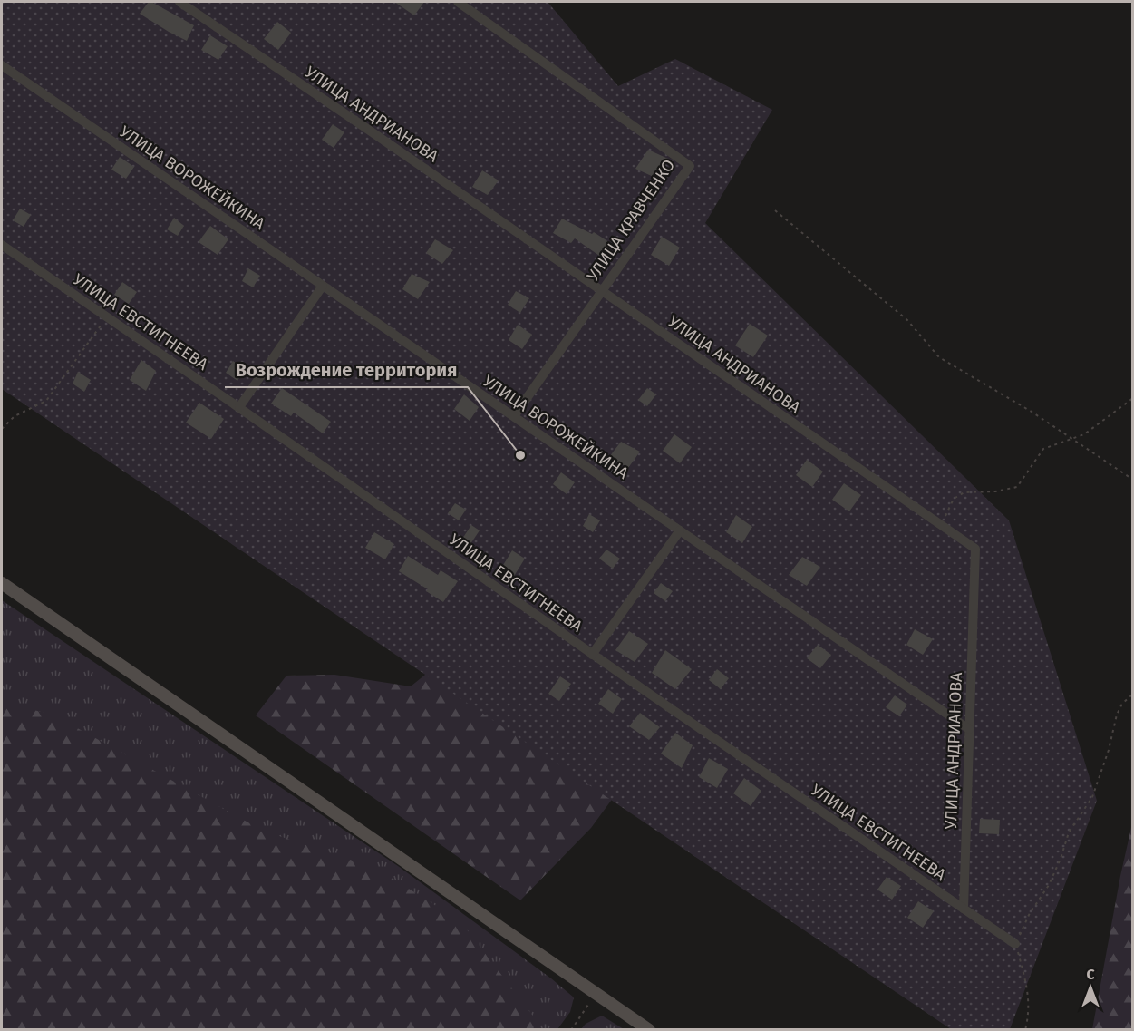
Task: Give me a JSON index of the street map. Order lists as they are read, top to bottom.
{
  "streets": {
    "street": [
      "УЛИЦА АНДРИАНОВА",
      "УЛИЦА ВОРОЖЕЙКИНА",
      "УЛИЦА КРАВЧЕНКО",
      "УЛИЦА ЕВСТИГНЕЕВА"
    ]
  },
  "crossings": [
    ["УЛИЦА АНДРИАНОВА", "УЛИЦА ВОРОЖЕЙКИНА"],
    ["УЛИЦА АНДРИАНОВА", "УЛИЦА КРАВЧЕНКО"],
    ["УЛИЦА АНДРИАНОВА", "УЛИЦА ЕВСТИГНЕЕВА"],
    ["УЛИЦА ВОРОЖЕЙКИНА", "УЛИЦА КРАВЧЕНКО"]
  ],
  "places": ["Возрождение территория"],
  "north": "top"
}
